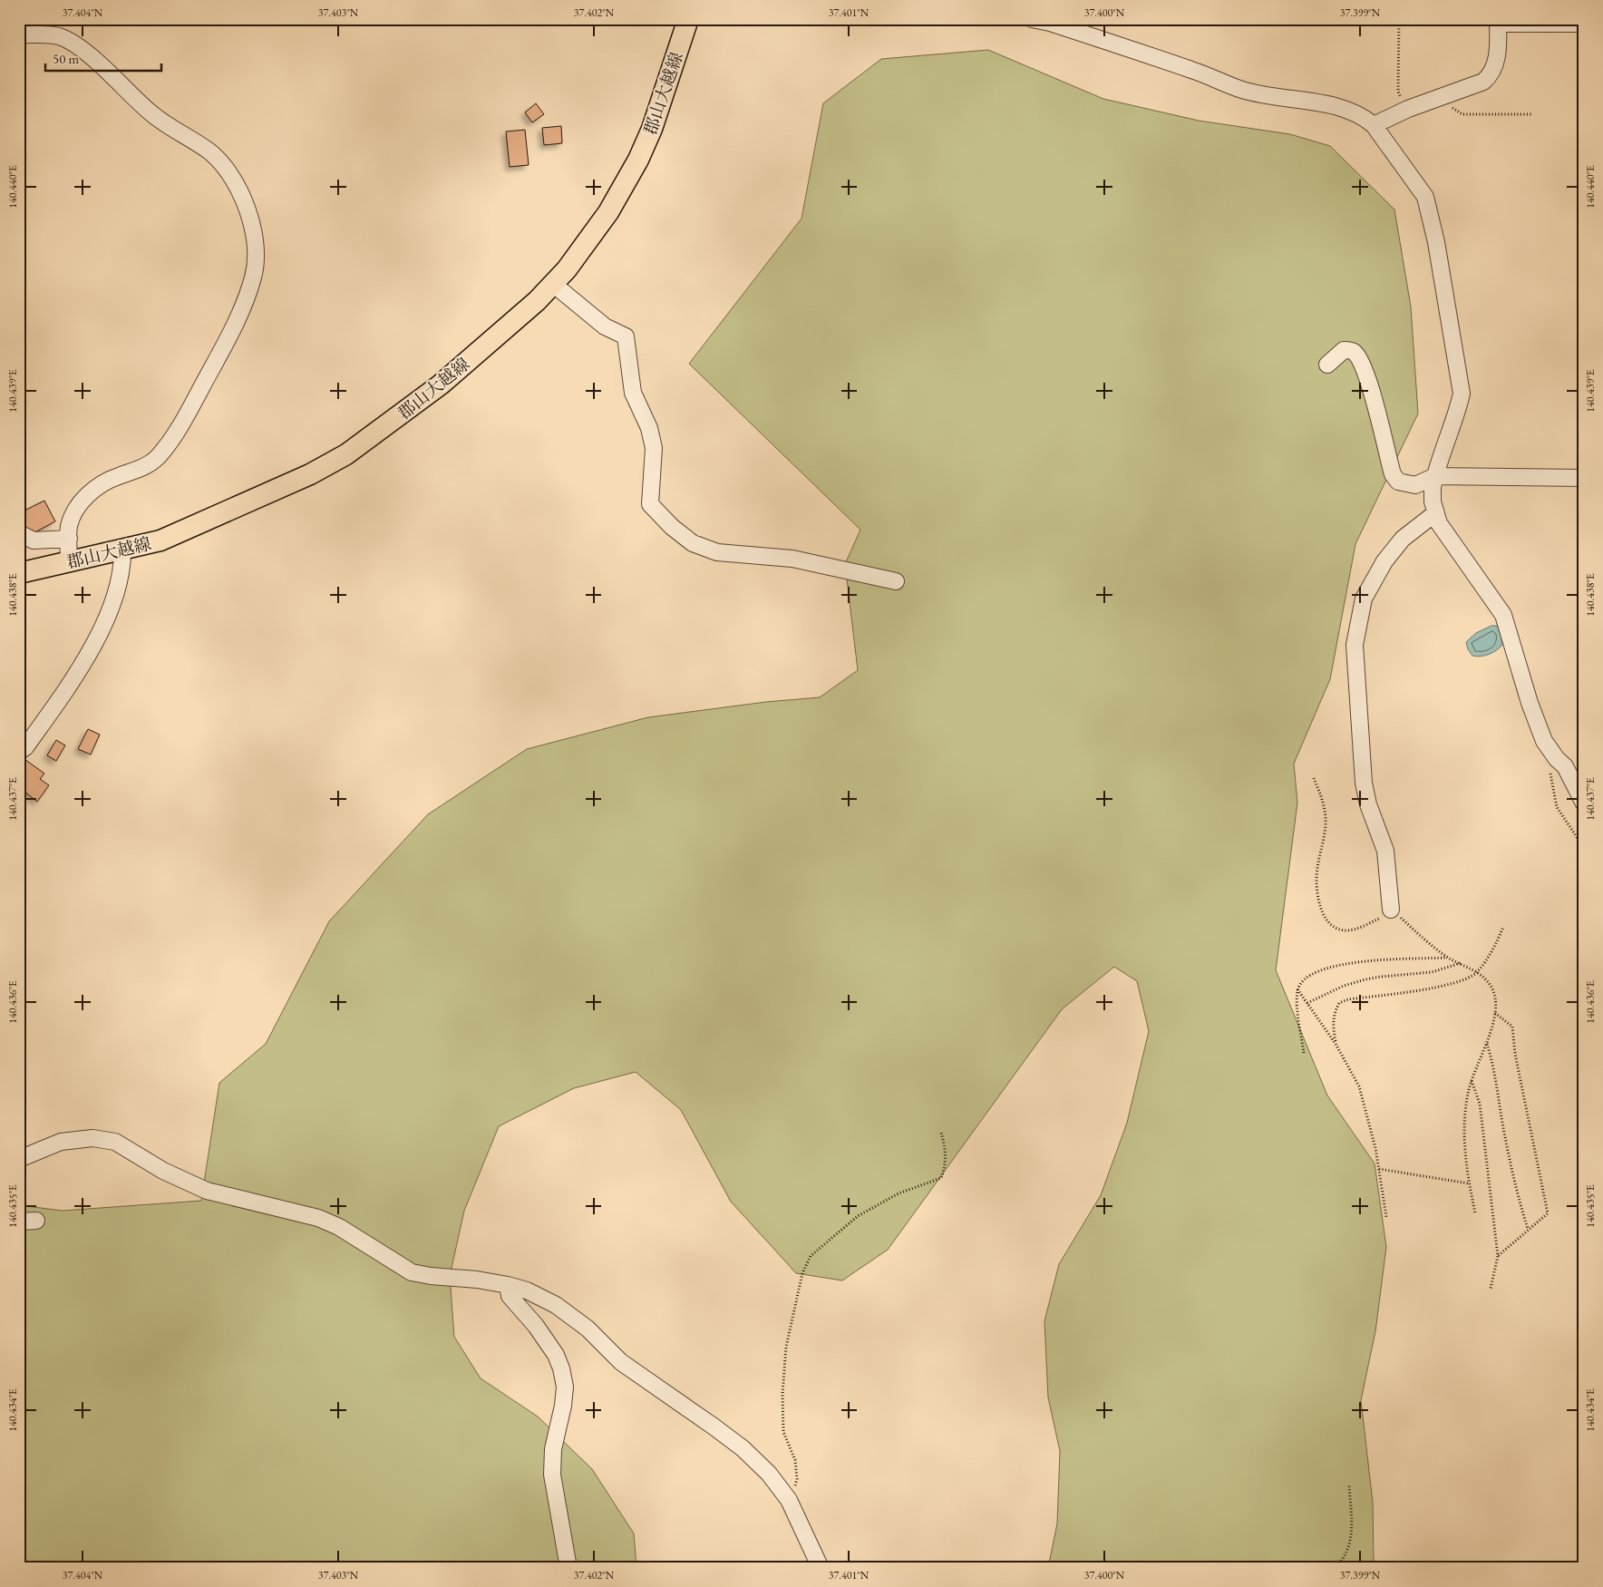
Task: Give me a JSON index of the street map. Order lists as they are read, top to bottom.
{
  "streets": {
    "main road": ["郡山大越線"]
  },
  "scale_bar": "50 m",
  "coordinates": [
    "37.404°N",
    "37.403°N",
    "37.402°N",
    "37.401°N",
    "37.400°N",
    "37.399°N",
    "140.440°E",
    "140.439°E",
    "140.438°E",
    "140.437°E",
    "140.436°E",
    "140.435°E",
    "140.434°E"
  ]
}
